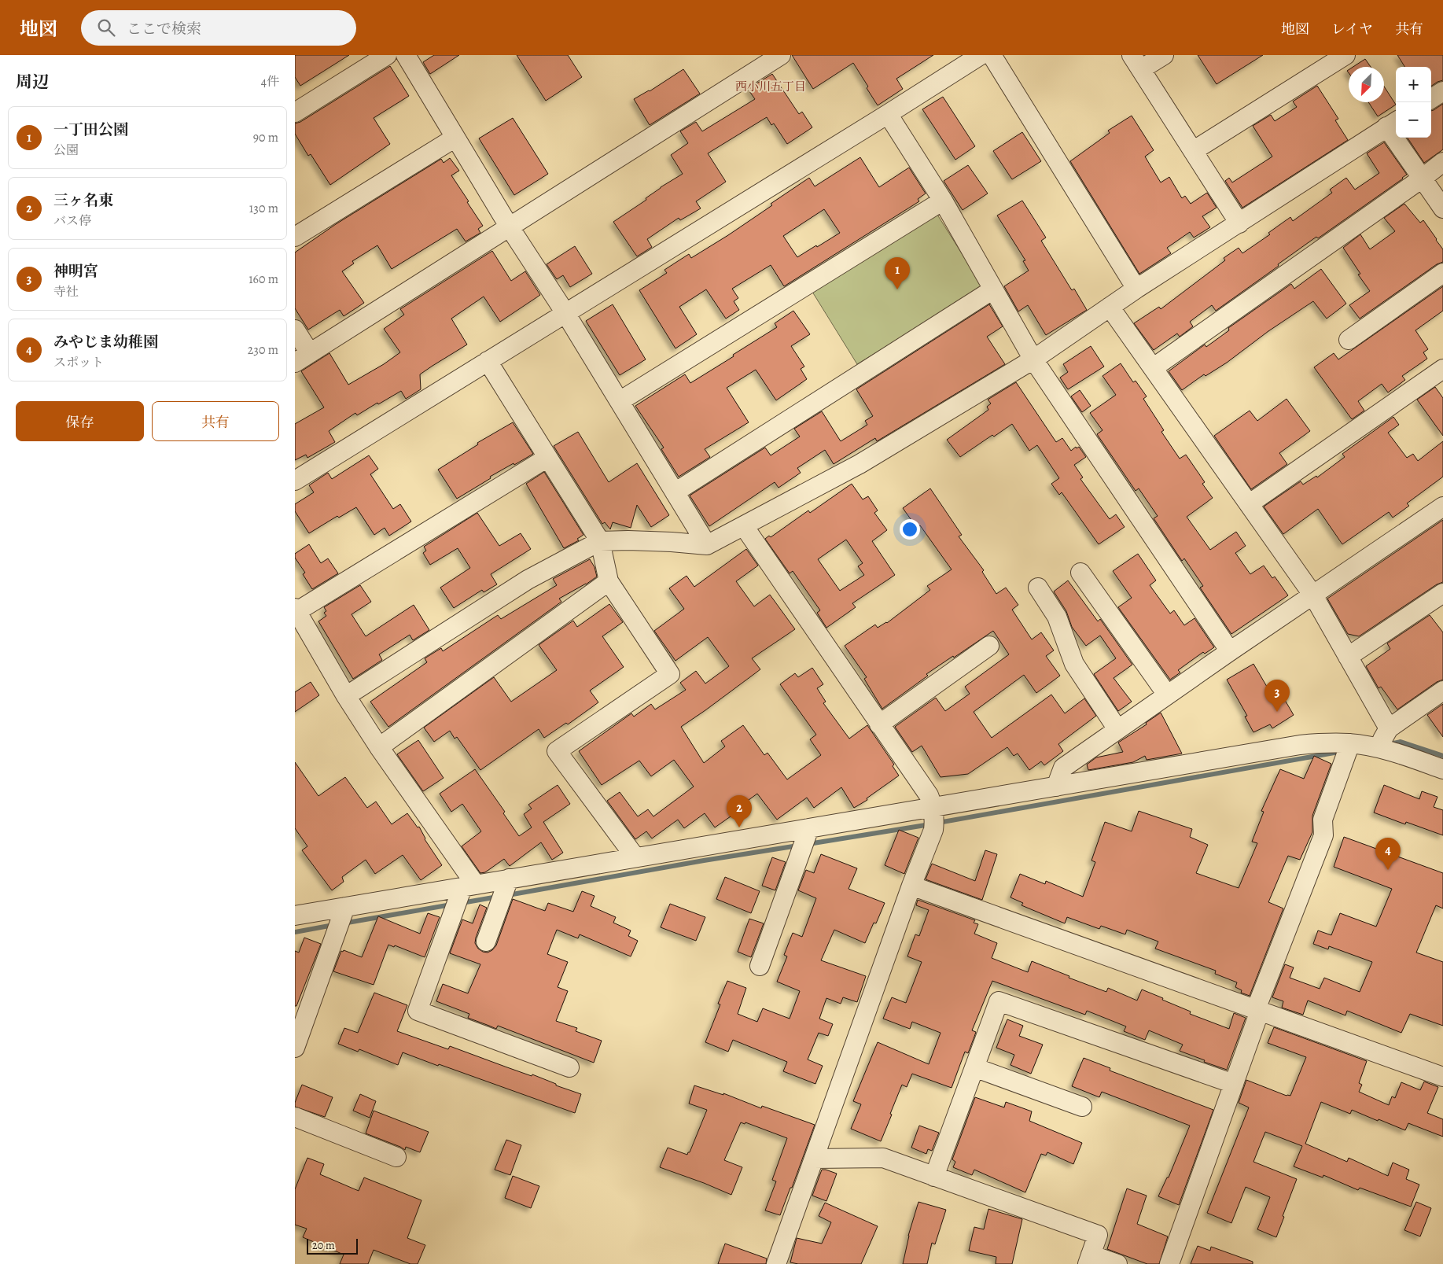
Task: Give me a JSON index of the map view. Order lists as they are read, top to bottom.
{
  "districts": ["西小川五丁目"],
  "scale_bar": "20 m",
  "north": "bottom left",
  "page": {
    "header": "地図",
    "search": "ここで検索",
    "nav": ["地図", "レイヤ", "共有"],
    "heading": ["周辺", "4件"],
    "map_buttons": ["+", "−"],
    "list": [
      {
        "mark": "1",
        "name": "一丁田公園",
        "note": "公園",
        "value": "90 m"
      },
      {
        "mark": "2",
        "name": "三ヶ名東",
        "note": "バス停",
        "value": "130 m"
      },
      {
        "mark": "3",
        "name": "神明宮",
        "note": "寺社",
        "value": "160 m"
      },
      {
        "mark": "4",
        "name": "みやじま幼稚園",
        "note": "スポット",
        "value": "230 m"
      }
    ],
    "pins": [
      "1",
      "3",
      "2",
      "4"
    ],
    "buttons": ["保存", "共有"],
    "scale": "20 m"
  }
}
